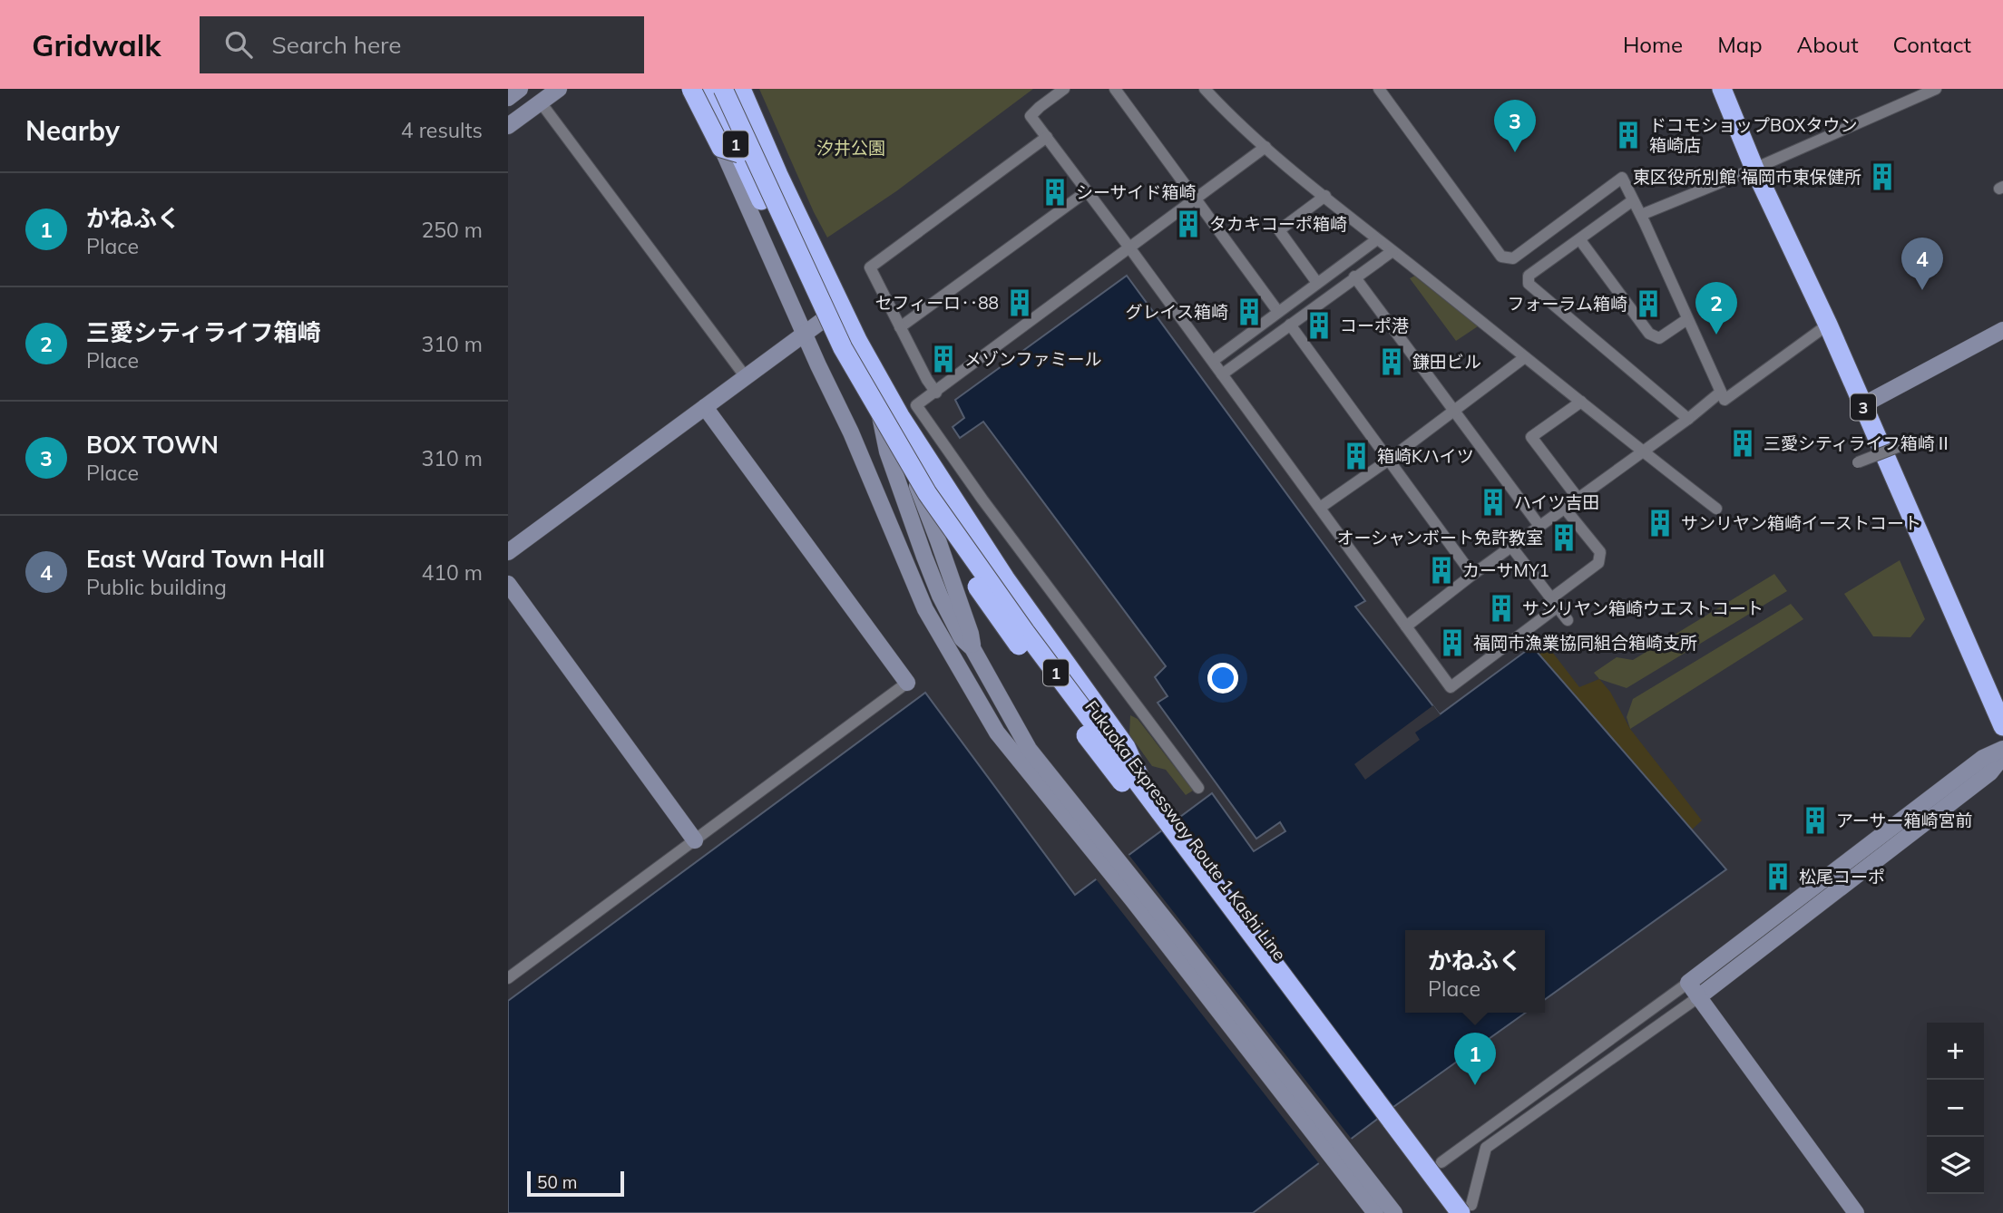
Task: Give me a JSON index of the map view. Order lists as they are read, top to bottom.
{
  "streets": {
    "highway": ["1", "3", "Fukuoka Expressway Route 1 Kashi Line"]
  },
  "parks": ["汐井公園"],
  "places": {
    "building": [
      "ドコモショップBOXタウン 箱崎店",
      "東区役所別館 福岡市東保健所",
      "シーサイド箱崎",
      "タカキコーポ箱崎",
      "セフィーロ‥88",
      "フォーラム箱崎",
      "グレイス箱崎",
      "コーポ港",
      "メゾンファミール",
      "鎌田ビル",
      "三愛シティライフ箱崎Ⅱ",
      "箱崎Kハイツ",
      "ハイツ吉田",
      "サンリヤン箱崎イーストコート",
      "オーシャンボート免許教室",
      "カーサMY1",
      "サンリヤン箱崎ウエストコート",
      "福岡市漁業協同組合箱崎支所",
      "アーサー箱崎宮前",
      "松尾コーポ"
    ]
  },
  "scale_bar": "50 m",
  "page": {
    "header": "Gridwalk",
    "search": "Search here",
    "nav": [
      "Home",
      "Map",
      "About",
      "Contact"
    ],
    "heading": ["Nearby", "4 results"],
    "pins": [
      "3",
      "4",
      "2",
      "1"
    ],
    "list": [
      {
        "mark": "1",
        "name": "かねふく",
        "note": "Place",
        "value": "250 m"
      },
      {
        "mark": "2",
        "name": "三愛シティライフ箱崎",
        "note": "Place",
        "value": "310 m"
      },
      {
        "mark": "3",
        "name": "BOX TOWN",
        "note": "Place",
        "value": "310 m"
      },
      {
        "mark": "4",
        "name": "East Ward Town Hall",
        "note": "Public building",
        "value": "410 m"
      }
    ],
    "popup": ["かねふく", "Place"],
    "map_buttons": ["+", "−"],
    "scale": "50 m"
  }
}
